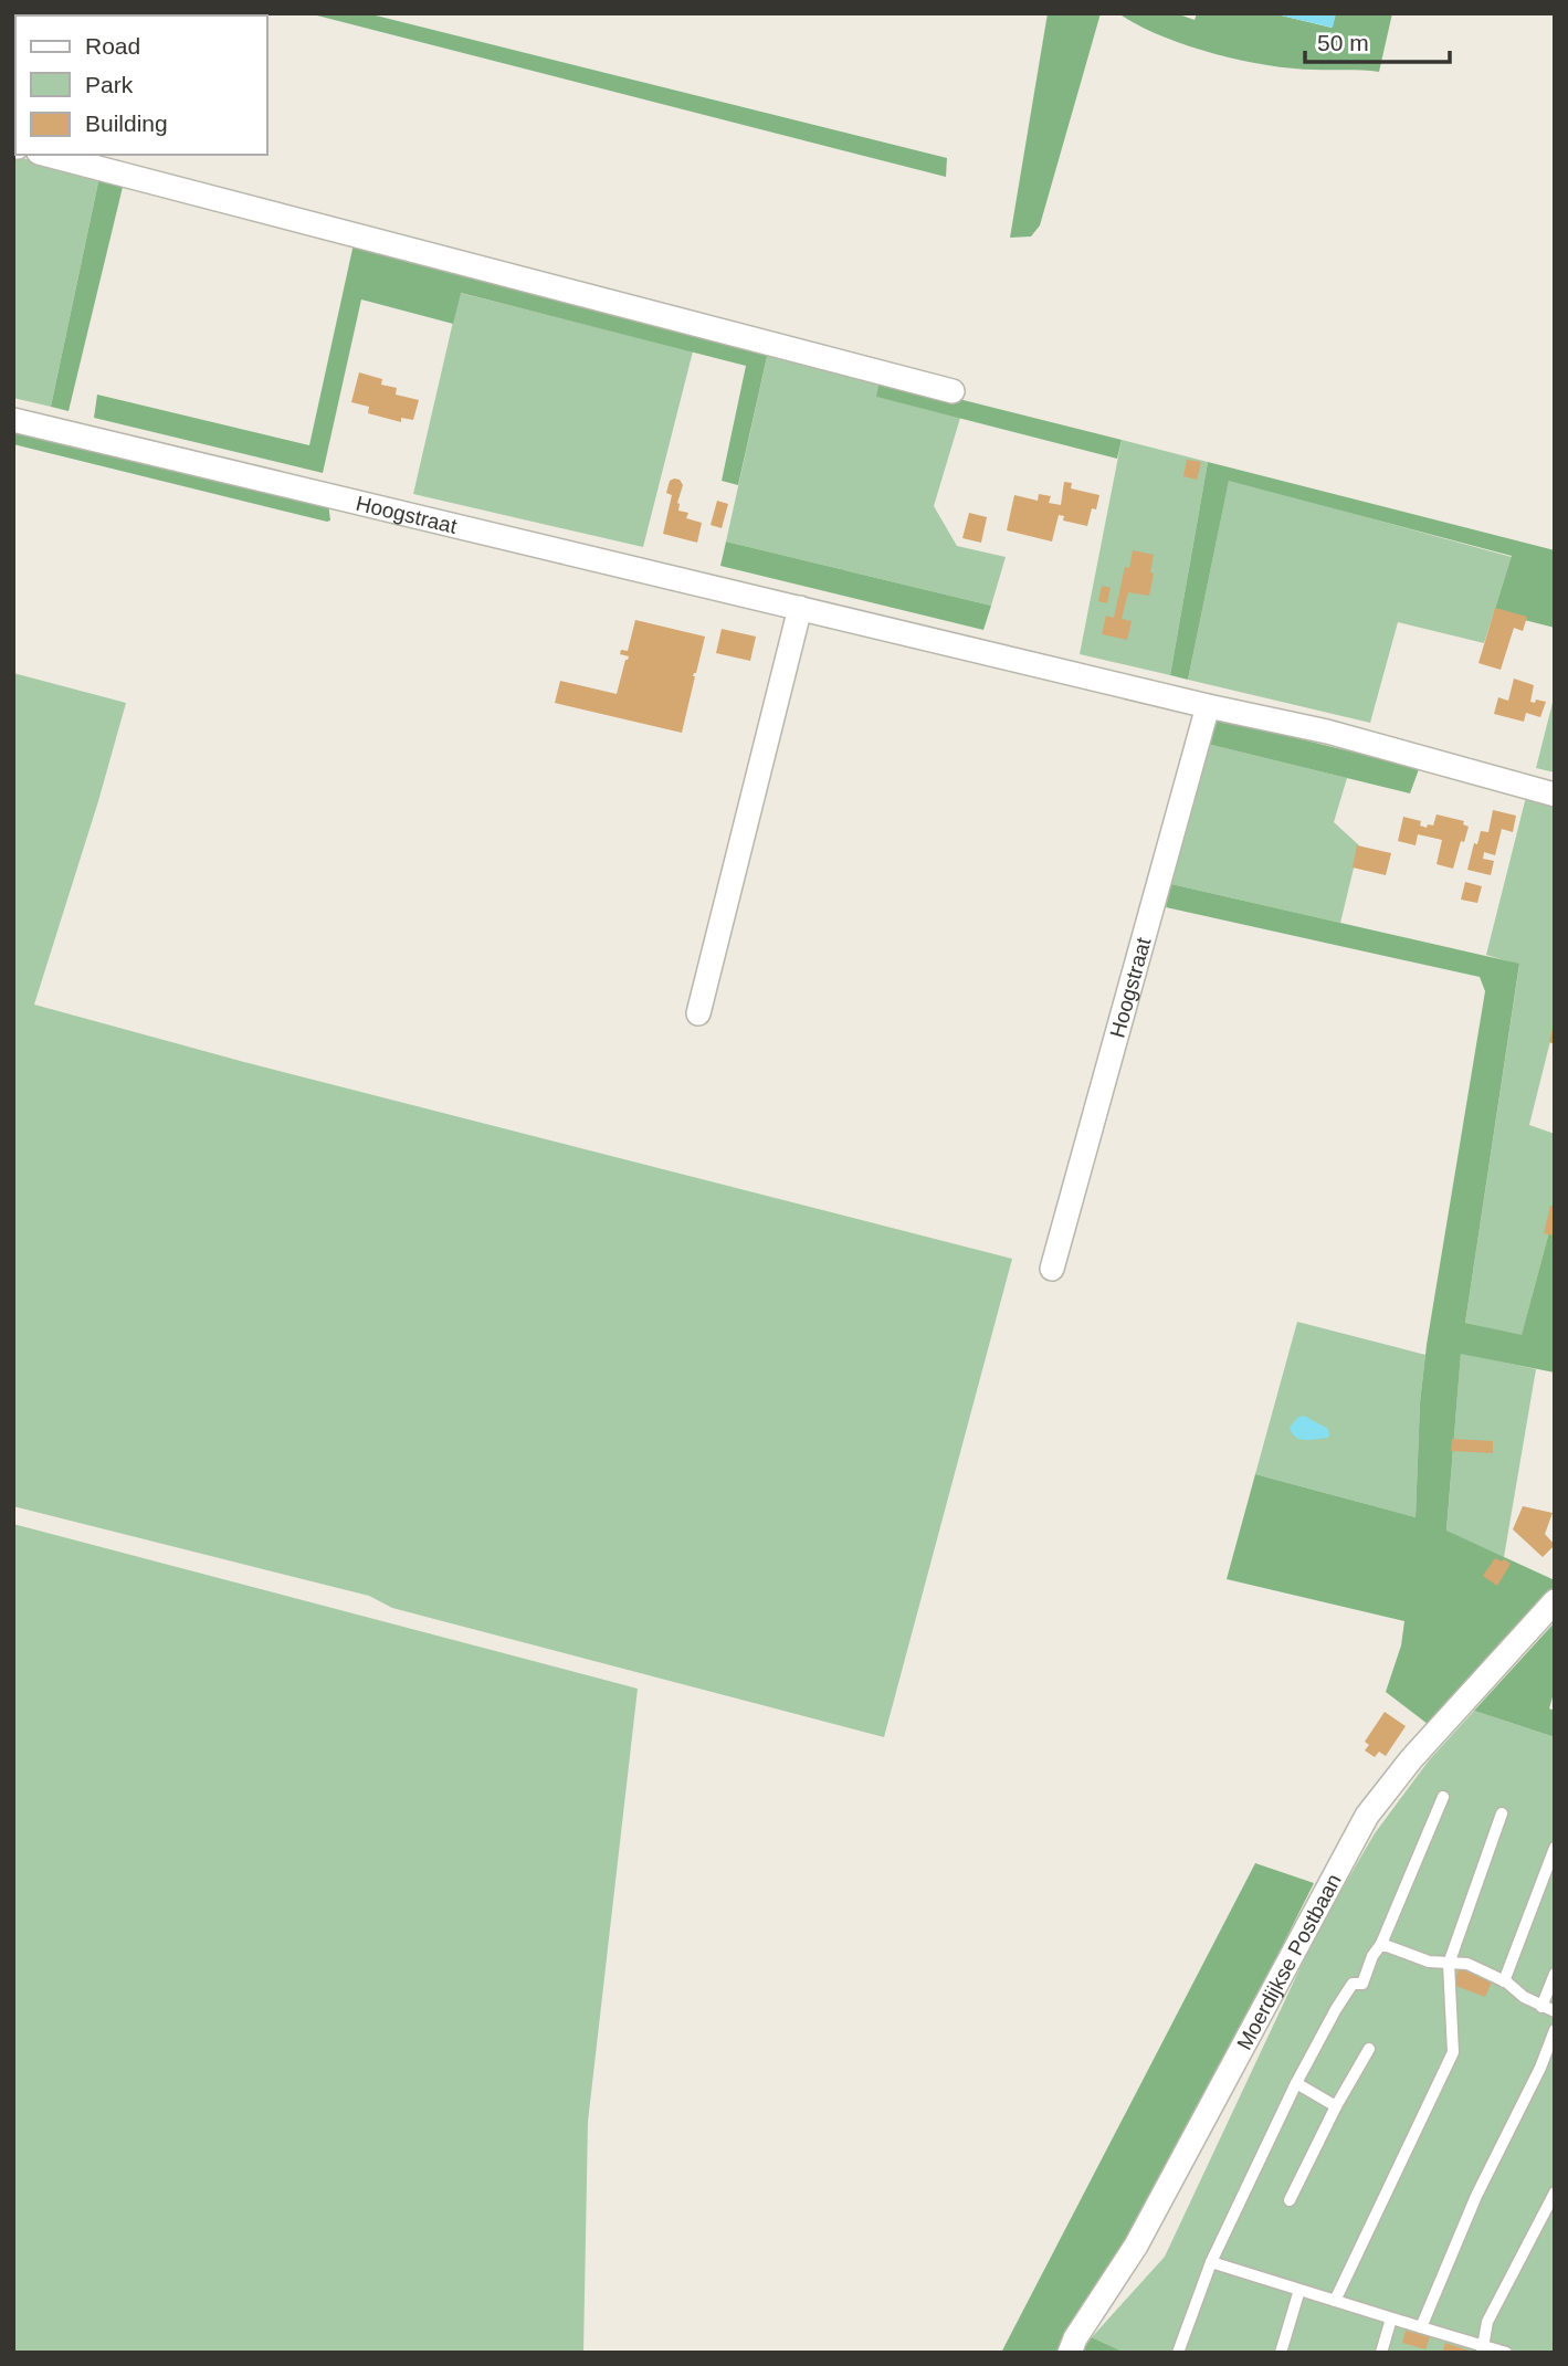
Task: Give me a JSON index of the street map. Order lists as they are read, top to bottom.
{
  "streets": {
    "street": ["Hoogstraat", "Moerdijkse Postbaan"]
  },
  "legend": ["Road", "Park", "Building"],
  "scale_bar": "50 m"
}
